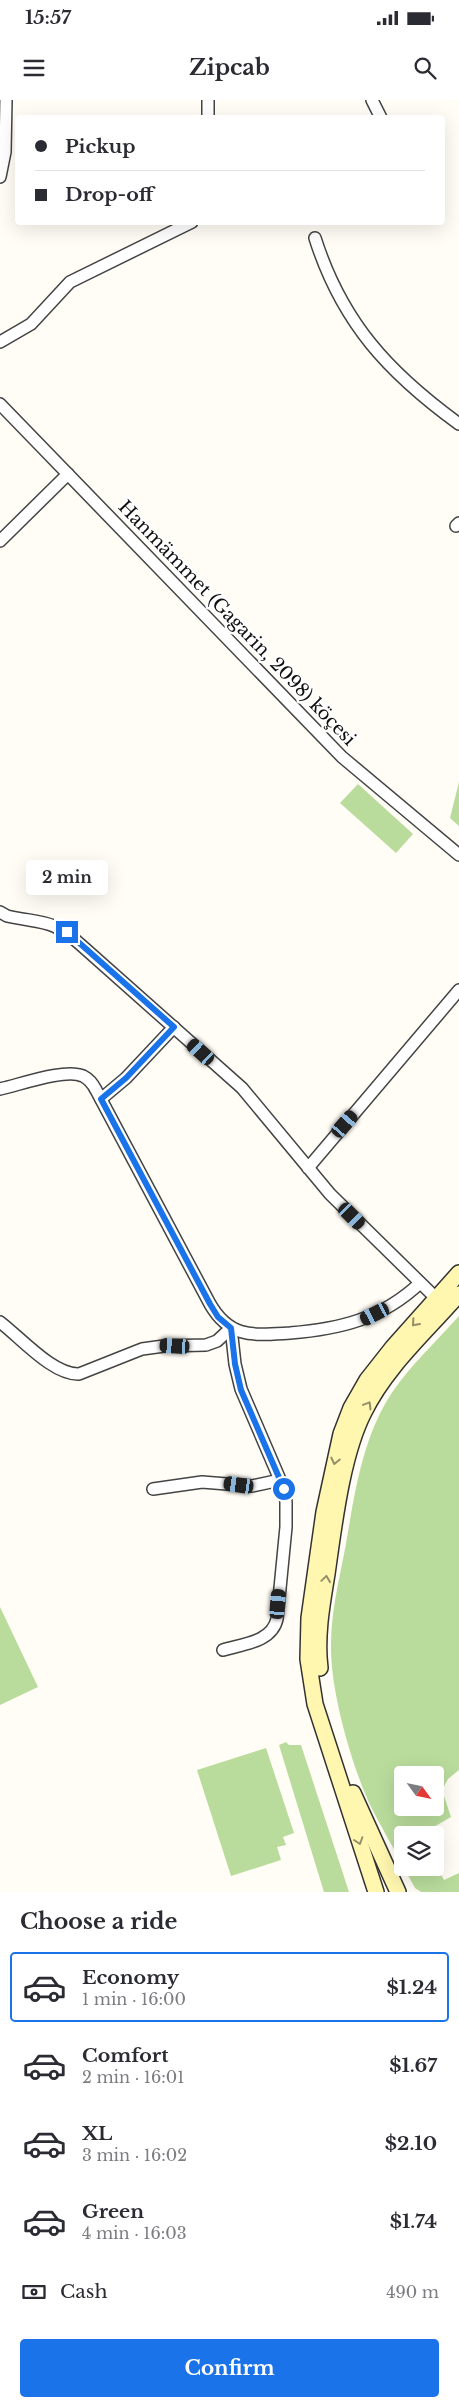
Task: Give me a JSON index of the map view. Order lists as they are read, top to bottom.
{
  "streets": {
    "street": ["Hanmämmet (Gagarin, 2098) köçesi"]
  },
  "north": "bottom right",
  "page": {
    "status": "15:57",
    "header": "Zipcab",
    "banner": ["Pickup", "Drop-off"],
    "bubble": "2 min",
    "heading": "Choose a ride",
    "list": [
      {
        "name": "Economy",
        "note": "1 min · 16:00",
        "value": "$1.24"
      },
      {
        "name": "Comfort",
        "note": "2 min · 16:01",
        "value": "$1.67"
      },
      {
        "name": "XL",
        "note": "3 min · 16:02",
        "value": "$2.10"
      },
      {
        "name": "Green",
        "note": "4 min · 16:03",
        "value": "$1.74"
      }
    ],
    "pay": ["Cash", "490 m"],
    "buttons": "Confirm"
  }
}
